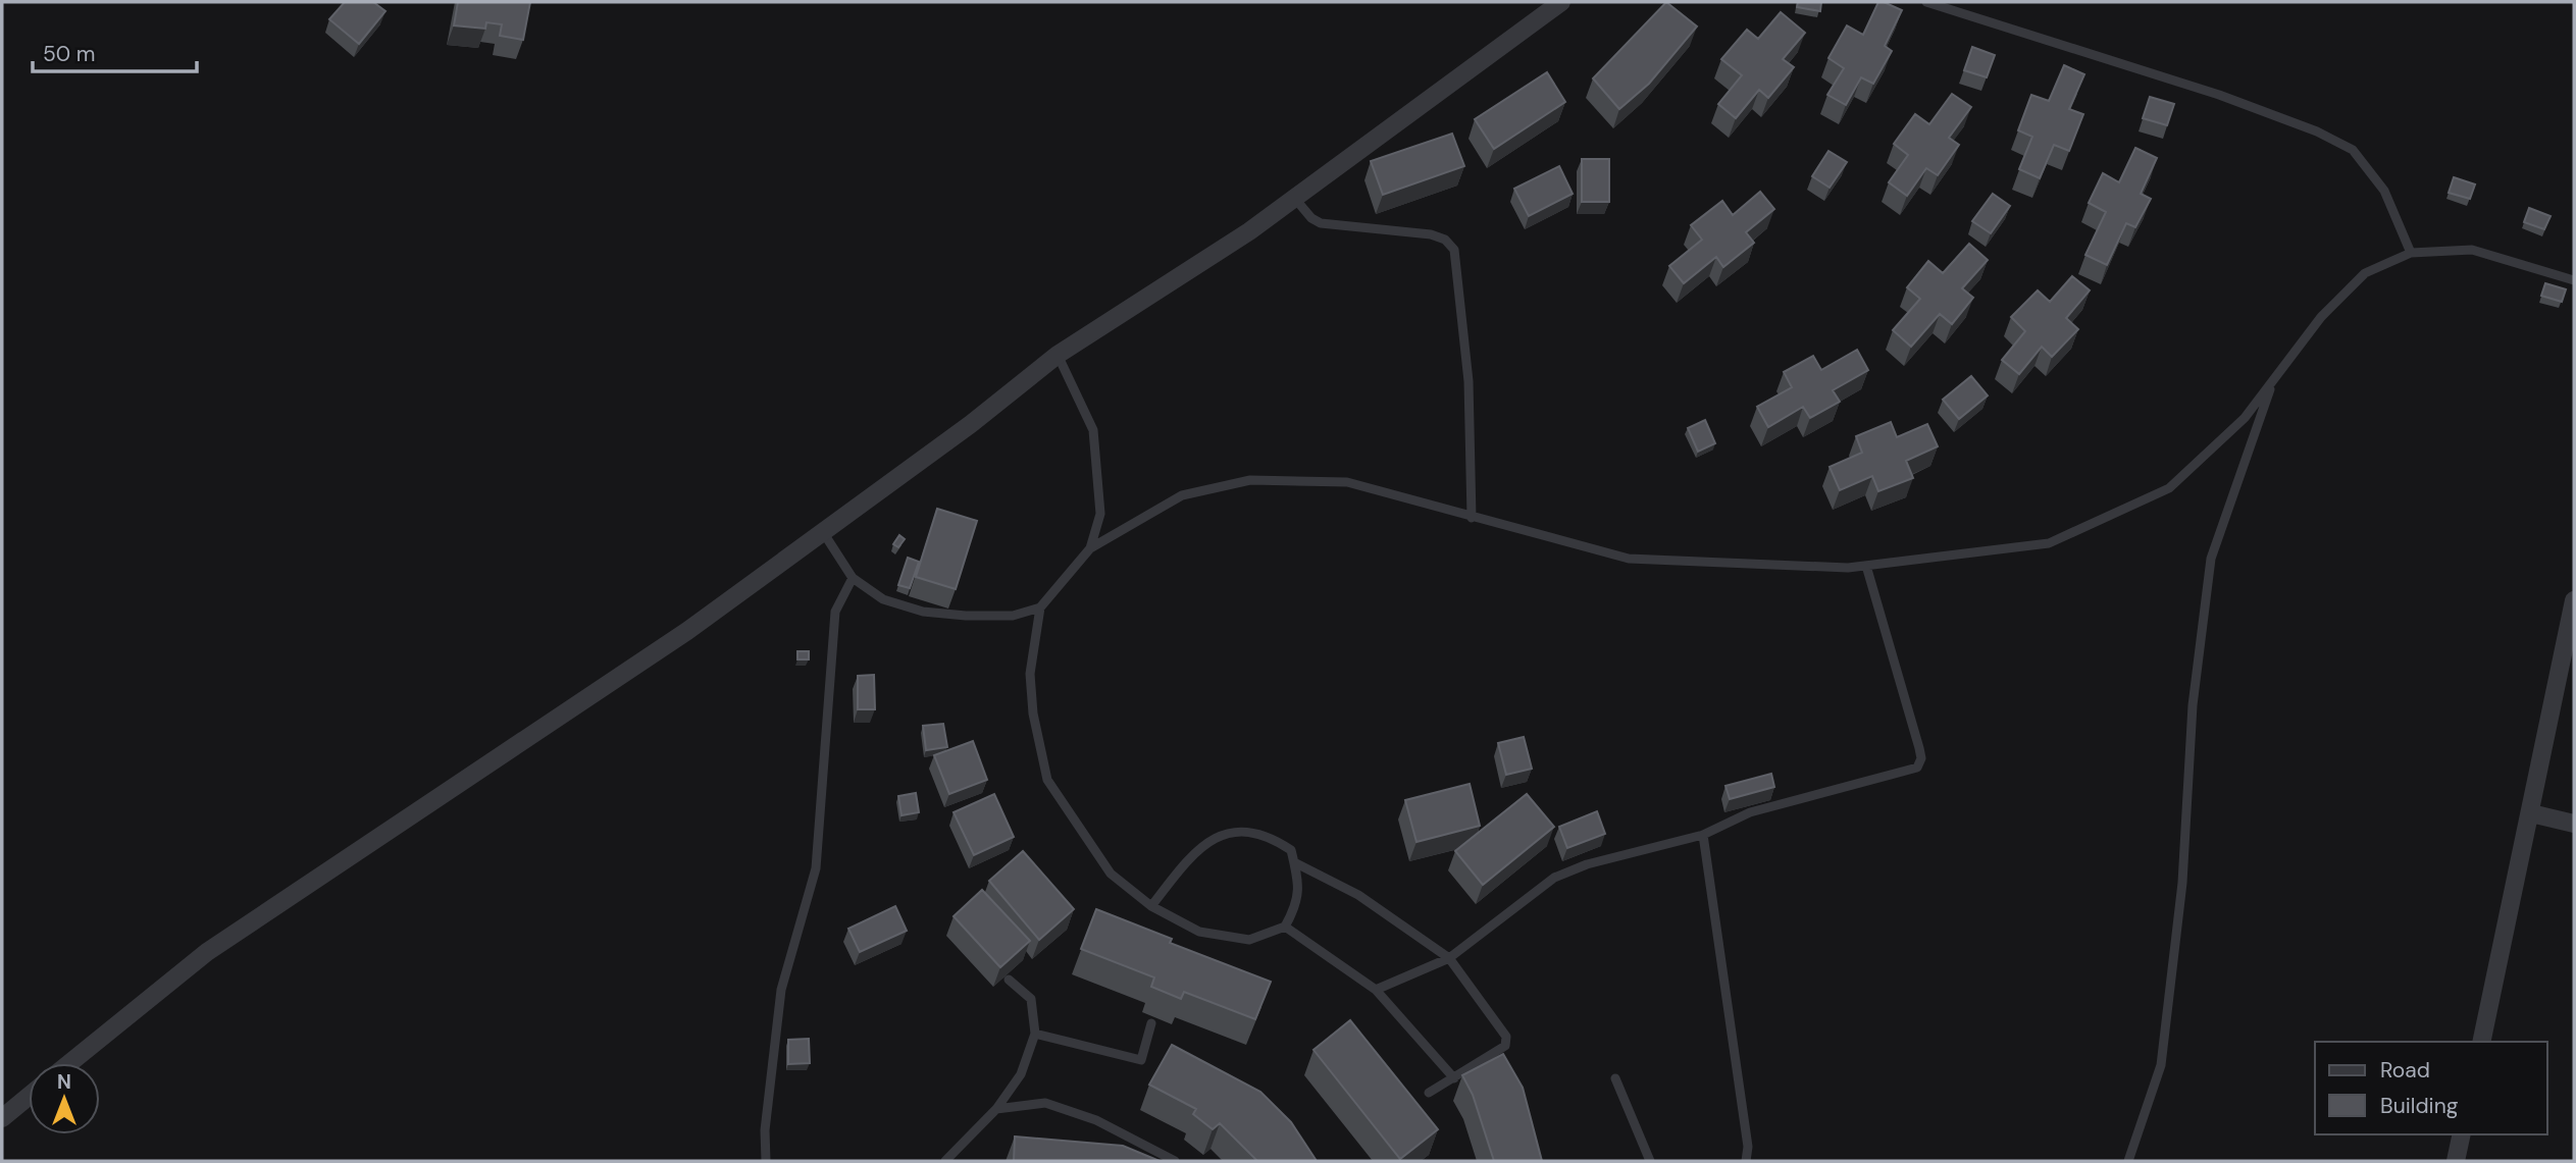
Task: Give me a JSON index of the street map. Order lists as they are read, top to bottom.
{
  "legend": ["Road", "Building"],
  "scale_bar": "50 m",
  "north": "top"
}
